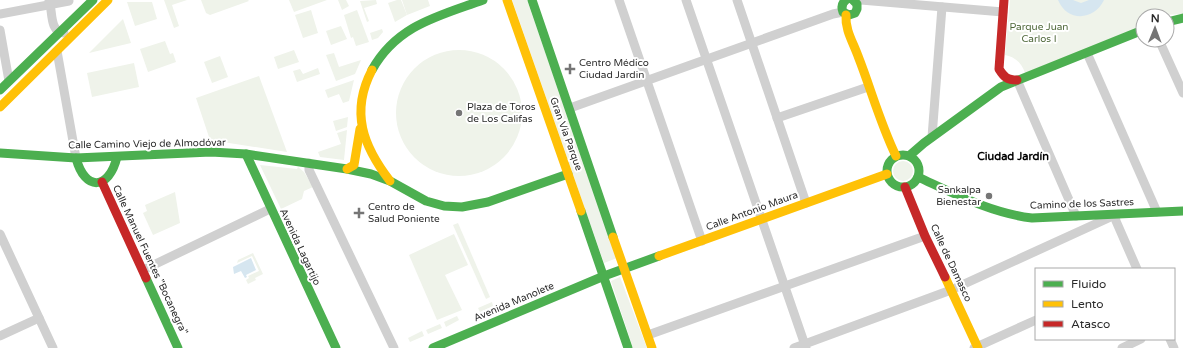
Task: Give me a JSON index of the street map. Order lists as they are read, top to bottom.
{
  "streets": {
    "main road": [
      "Gran Vía Parque",
      "Calle Camino Viejo de Almodóvar",
      "Camino de los Sastres",
      "Calle Antonio Maura",
      "Avenida Lagartijo",
      "Calle Manuel Fuentes \"Bocanegra\"",
      "Calle de Damasco",
      "Avenida Manolete"
    ]
  },
  "crossings": [
    ["Gran Vía Parque", "Calle Camino Viejo de Almodóvar"],
    ["Gran Vía Parque", "Calle Antonio Maura"],
    ["Gran Vía Parque", "Avenida Manolete"],
    ["Calle Camino Viejo de Almodóvar", "Avenida Lagartijo"],
    ["Camino de los Sastres", "Calle Antonio Maura"],
    ["Camino de los Sastres", "Calle de Damasco"],
    ["Calle Antonio Maura", "Calle de Damasco"]
  ],
  "districts": ["Ciudad Jardín"],
  "parks": ["Parque Juan Carlos I"],
  "places": {
    "health": ["Centro Médico Ciudad Jardin", "Centro de Salud Poniente"],
    "other": ["Plaza de Toros de Los Califas", "Sankalpa Bienestar"]
  },
  "legend": ["Fluido", "Lento", "Atasco"],
  "north": "top"
}
